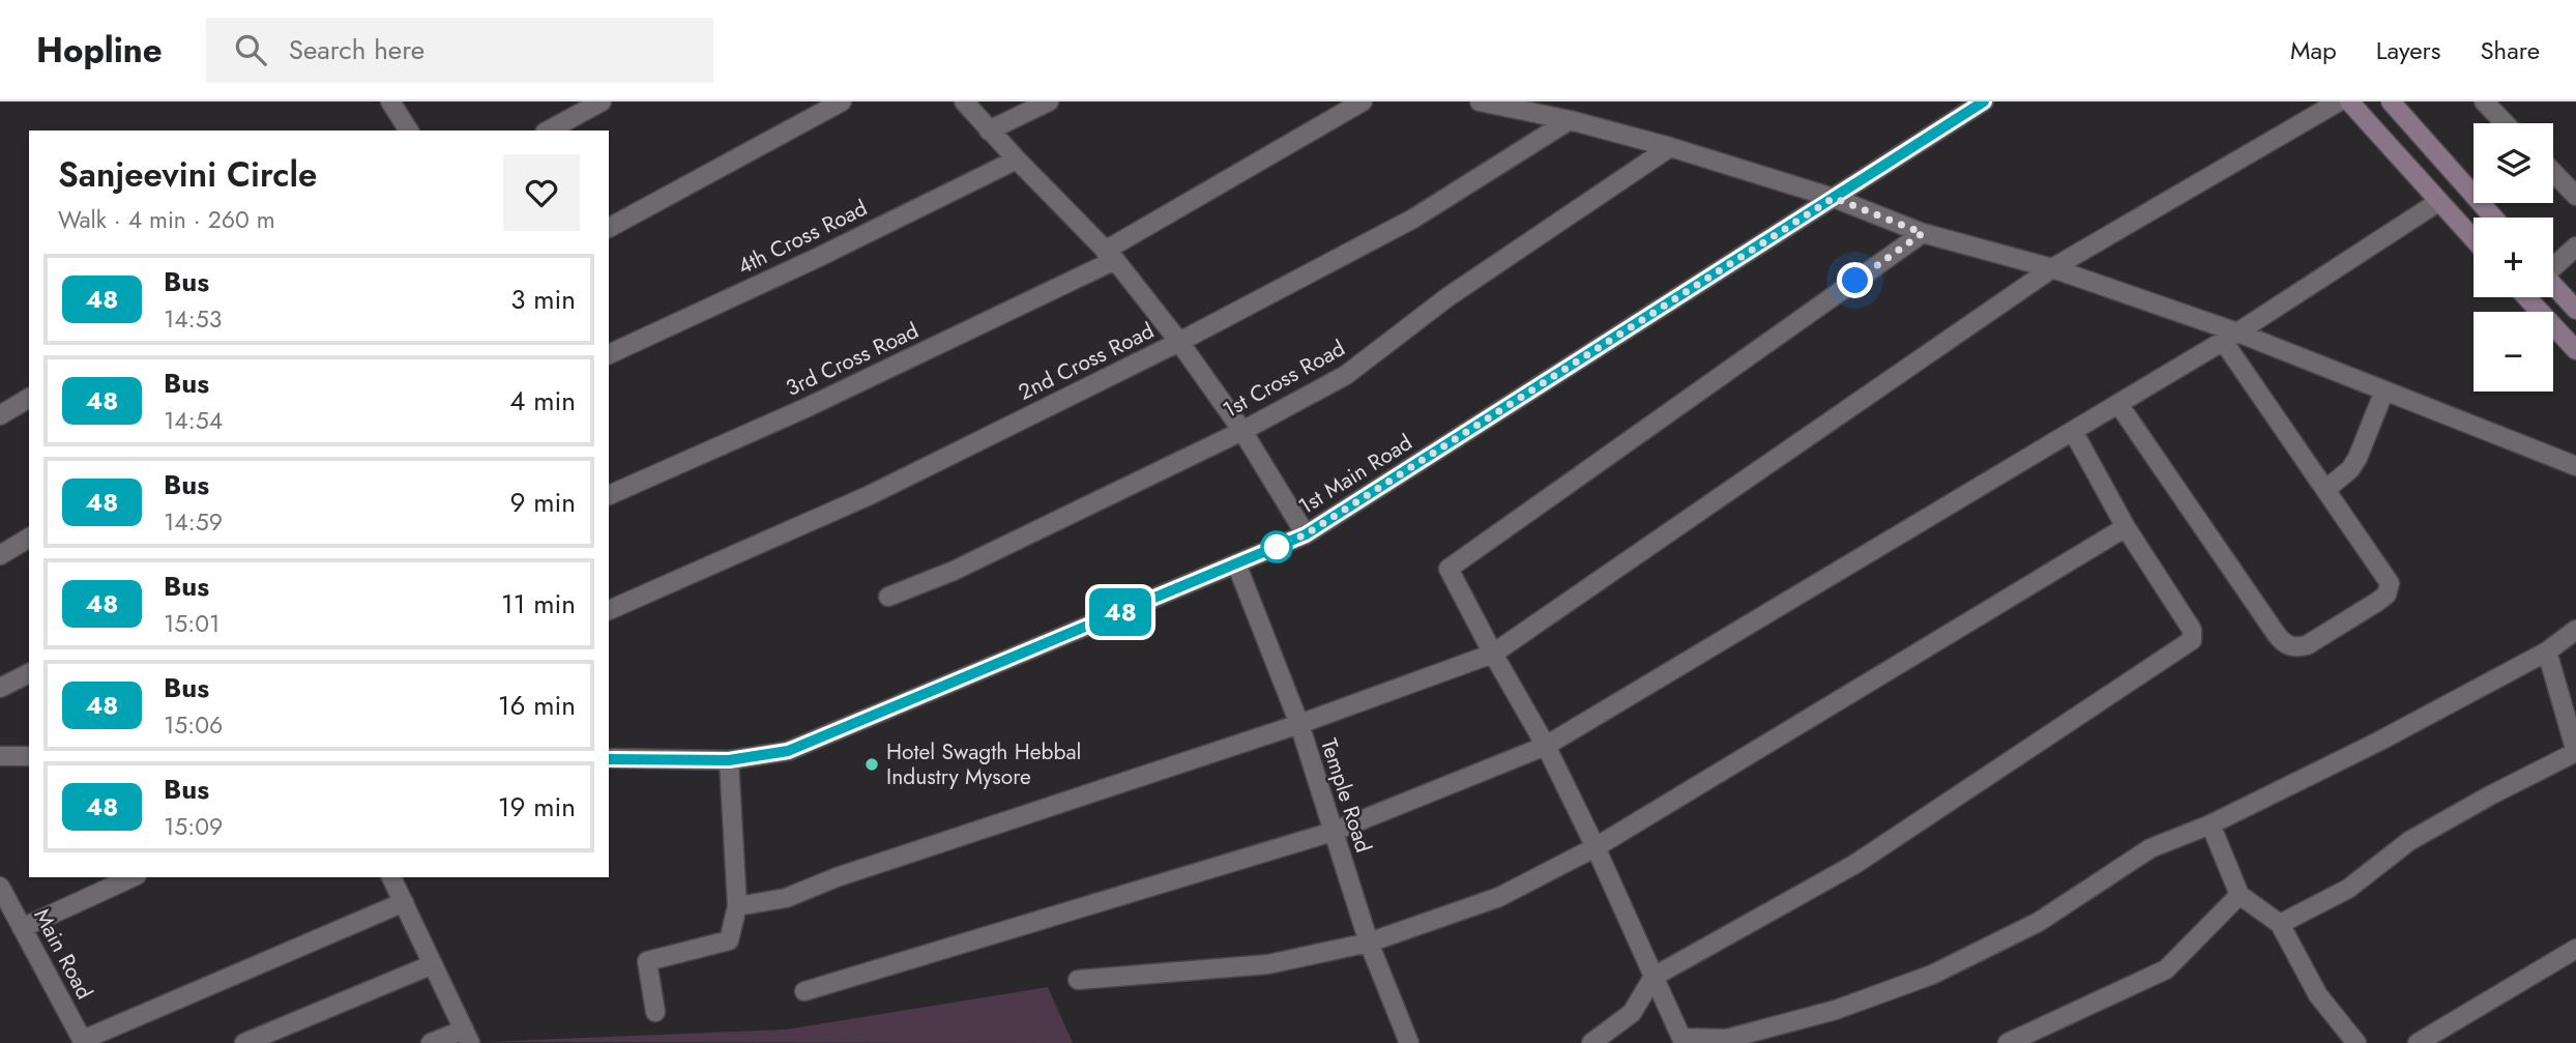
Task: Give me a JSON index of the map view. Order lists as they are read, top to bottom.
{
  "streets": {
    "street": [
      "4th Cross Road",
      "3rd Cross Road",
      "2nd Cross Road",
      "1st Cross Road",
      "1st Main Road",
      "Temple Road",
      "Main Road"
    ]
  },
  "crossings": [
    ["1st Main Road", "Temple Road"]
  ],
  "places": ["Hotel Swagth Hebbal Industry Mysore"],
  "lines": ["bus line 48"],
  "page": {
    "header": "Hopline",
    "search": "Search here",
    "nav": ["Map", "Layers", "Share"],
    "on_map": "48",
    "map_buttons": ["+", "−"],
    "heading": ["Sanjeevini Circle", "Walk · 4 min · 260 m"],
    "list": [
      {
        "mark": "48",
        "name": "Bus",
        "note": "14:53",
        "value": "3 min"
      },
      {
        "mark": "48",
        "name": "Bus",
        "note": "14:54",
        "value": "4 min"
      },
      {
        "mark": "48",
        "name": "Bus",
        "note": "14:59",
        "value": "9 min"
      },
      {
        "mark": "48",
        "name": "Bus",
        "note": "15:01",
        "value": "11 min"
      },
      {
        "mark": "48",
        "name": "Bus",
        "note": "15:06",
        "value": "16 min"
      },
      {
        "mark": "48",
        "name": "Bus",
        "note": "15:09",
        "value": "19 min"
      }
    ]
  }
}
